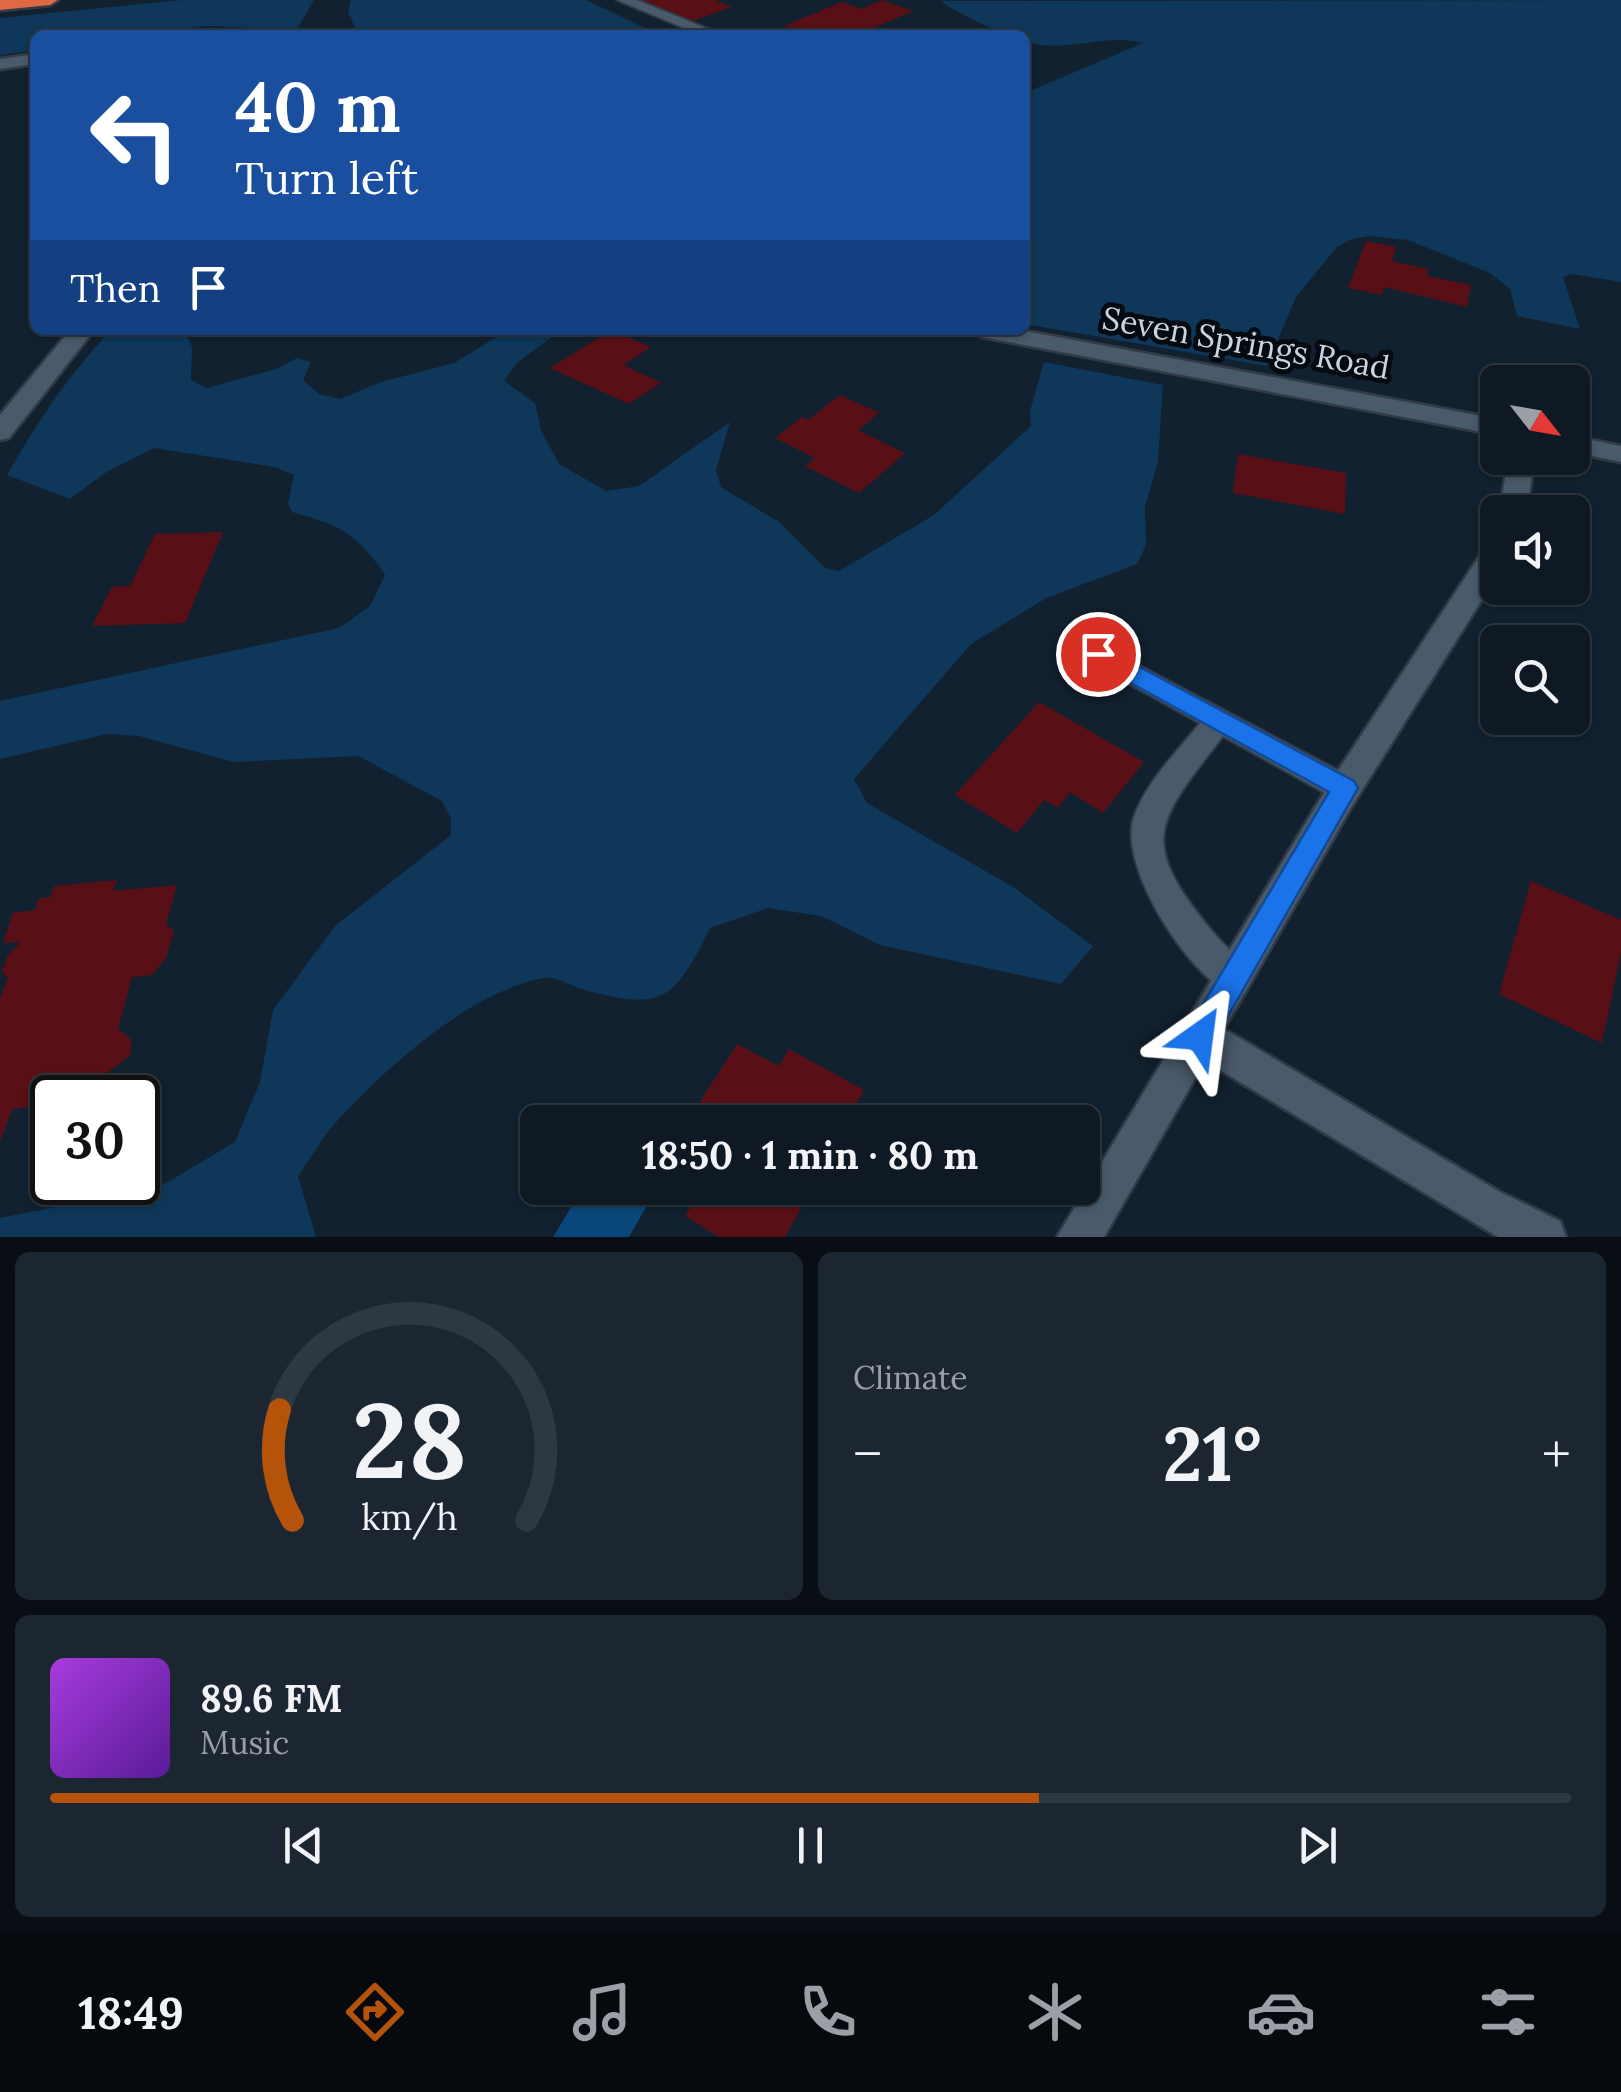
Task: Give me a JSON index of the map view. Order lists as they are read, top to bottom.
{
  "streets": {
    "street": ["Seven Springs Road"]
  },
  "north": "bottom right",
  "page": {
    "turn": ["40 m", "Turn left"],
    "then": "Then",
    "limit": "30",
    "trip": "18:50 · 1 min · 80 m",
    "tile": "Climate",
    "heat": ["−", "21°", "+"],
    "song": ["89.6 FM", "Music"],
    "tabs": "18:49",
    "gauge": ["28", "km/h"]
  }
}
